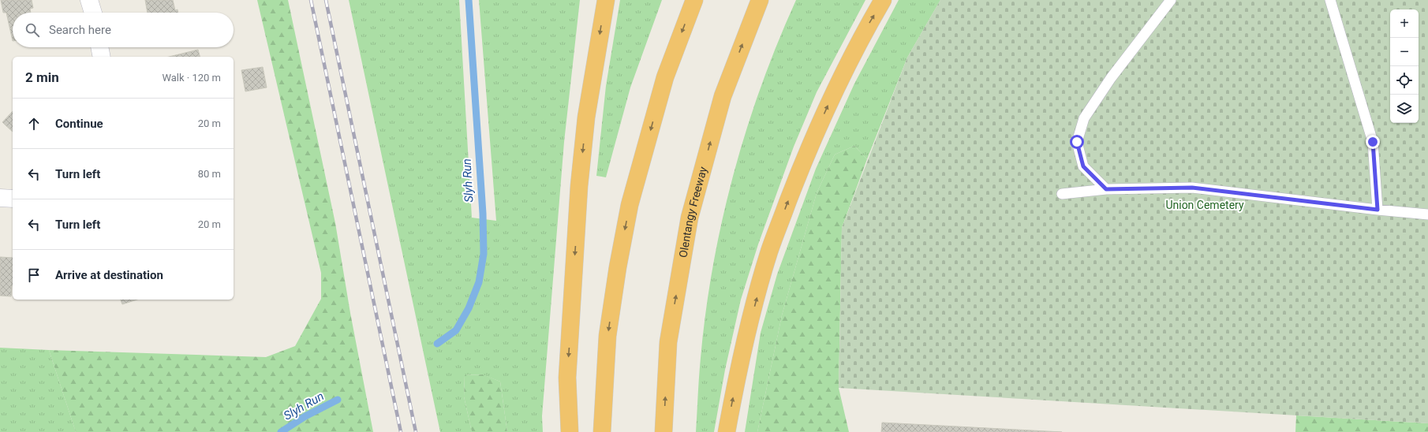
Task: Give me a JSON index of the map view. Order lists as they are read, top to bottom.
{
  "streets": {
    "highway": ["Olentangy Freeway"]
  },
  "water": ["Slyh Run"],
  "parks": ["Union Cemetery"],
  "page": {
    "map_buttons": ["+", "−"],
    "search": "Search here",
    "heading": ["2 min", "Walk · 120 m"],
    "list": [
      ["Continue", "20 m"],
      ["Turn left", "80 m"],
      ["Turn left", "20 m"],
      "Arrive at destination"
    ]
  }
}
